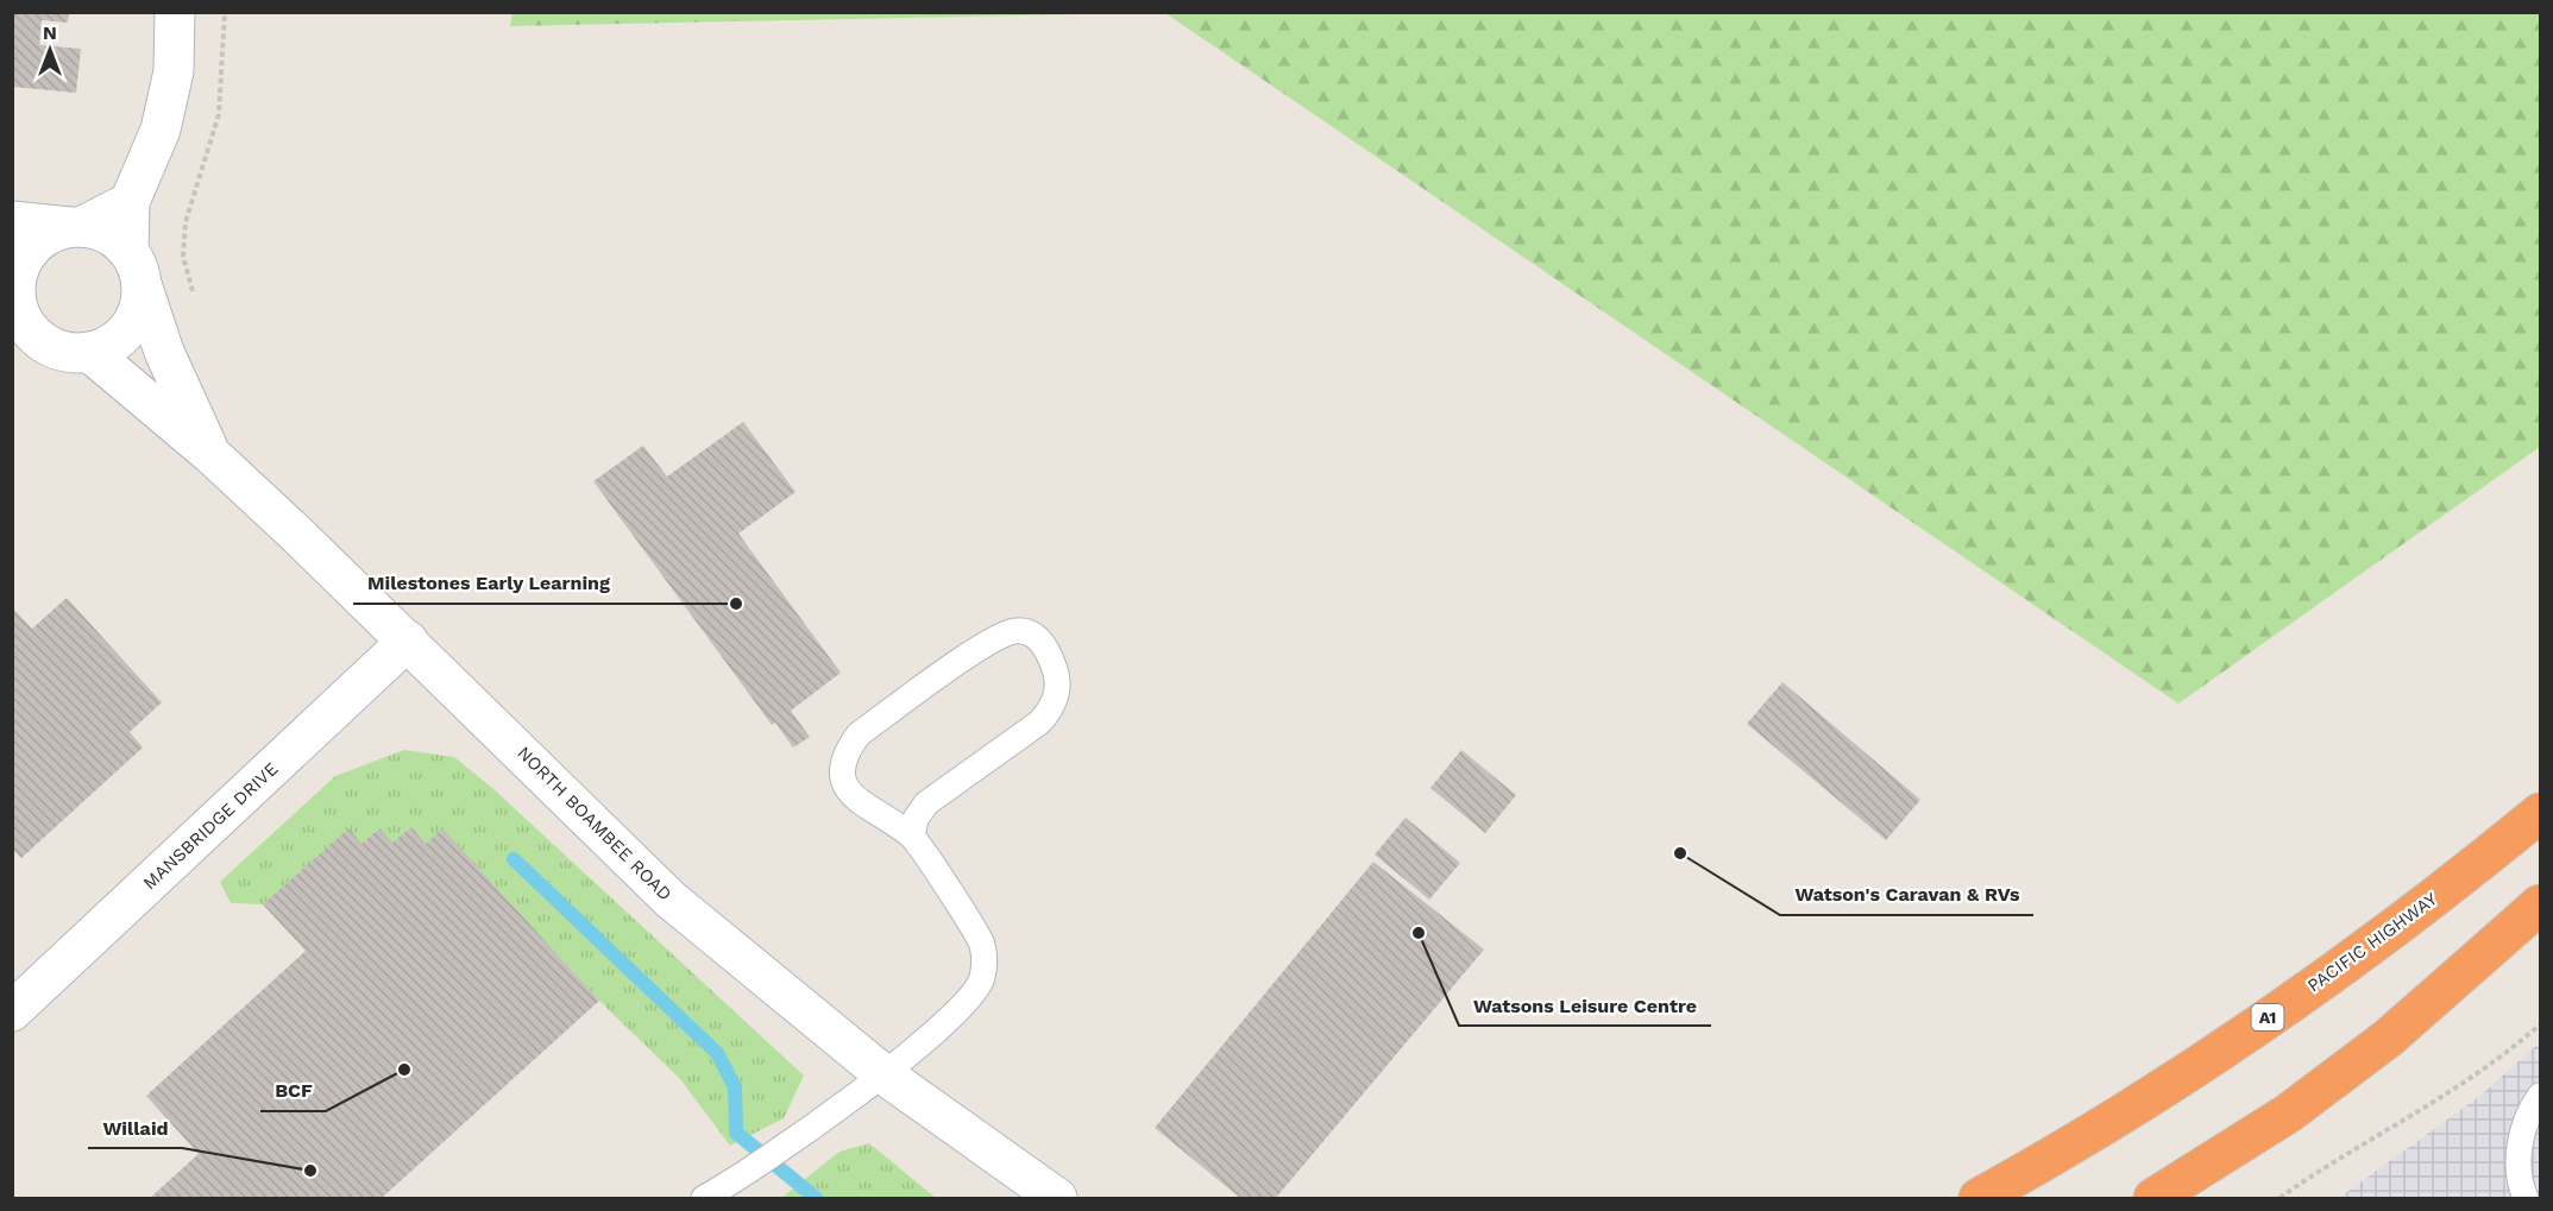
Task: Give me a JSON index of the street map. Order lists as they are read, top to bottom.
{
  "streets": {
    "highway": ["PACIFIC HIGHWAY", "A1"],
    "street": ["NORTH BOAMBEE ROAD", "MANSBRIDGE DRIVE"]
  },
  "crossings": [
    ["NORTH BOAMBEE ROAD", "MANSBRIDGE DRIVE"]
  ],
  "places": [
    "Milestones Early Learning",
    "Watson's Caravan & RVs",
    "Watsons Leisure Centre",
    "BCF",
    "Willaid"
  ],
  "north": "top"
}
